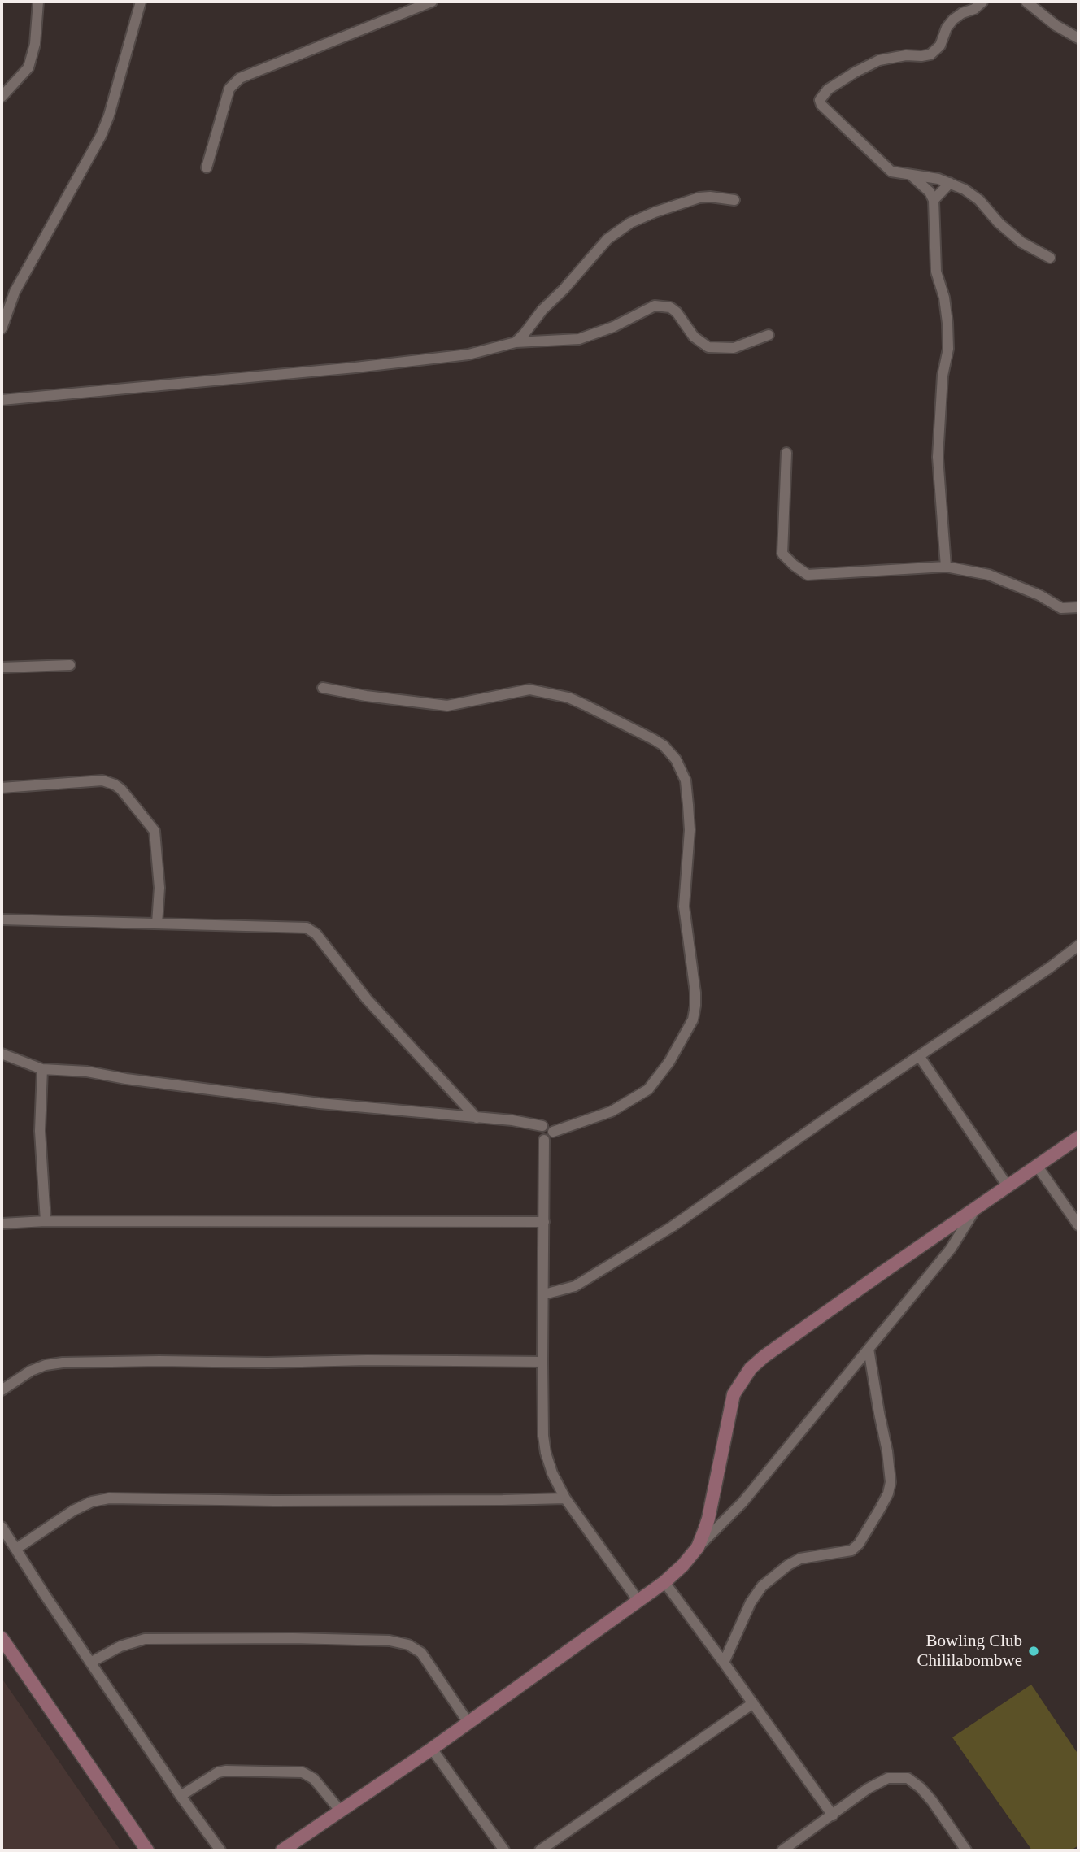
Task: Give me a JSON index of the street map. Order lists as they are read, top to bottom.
{
  "places": ["Bowling Club Chililabombwe"]
}
